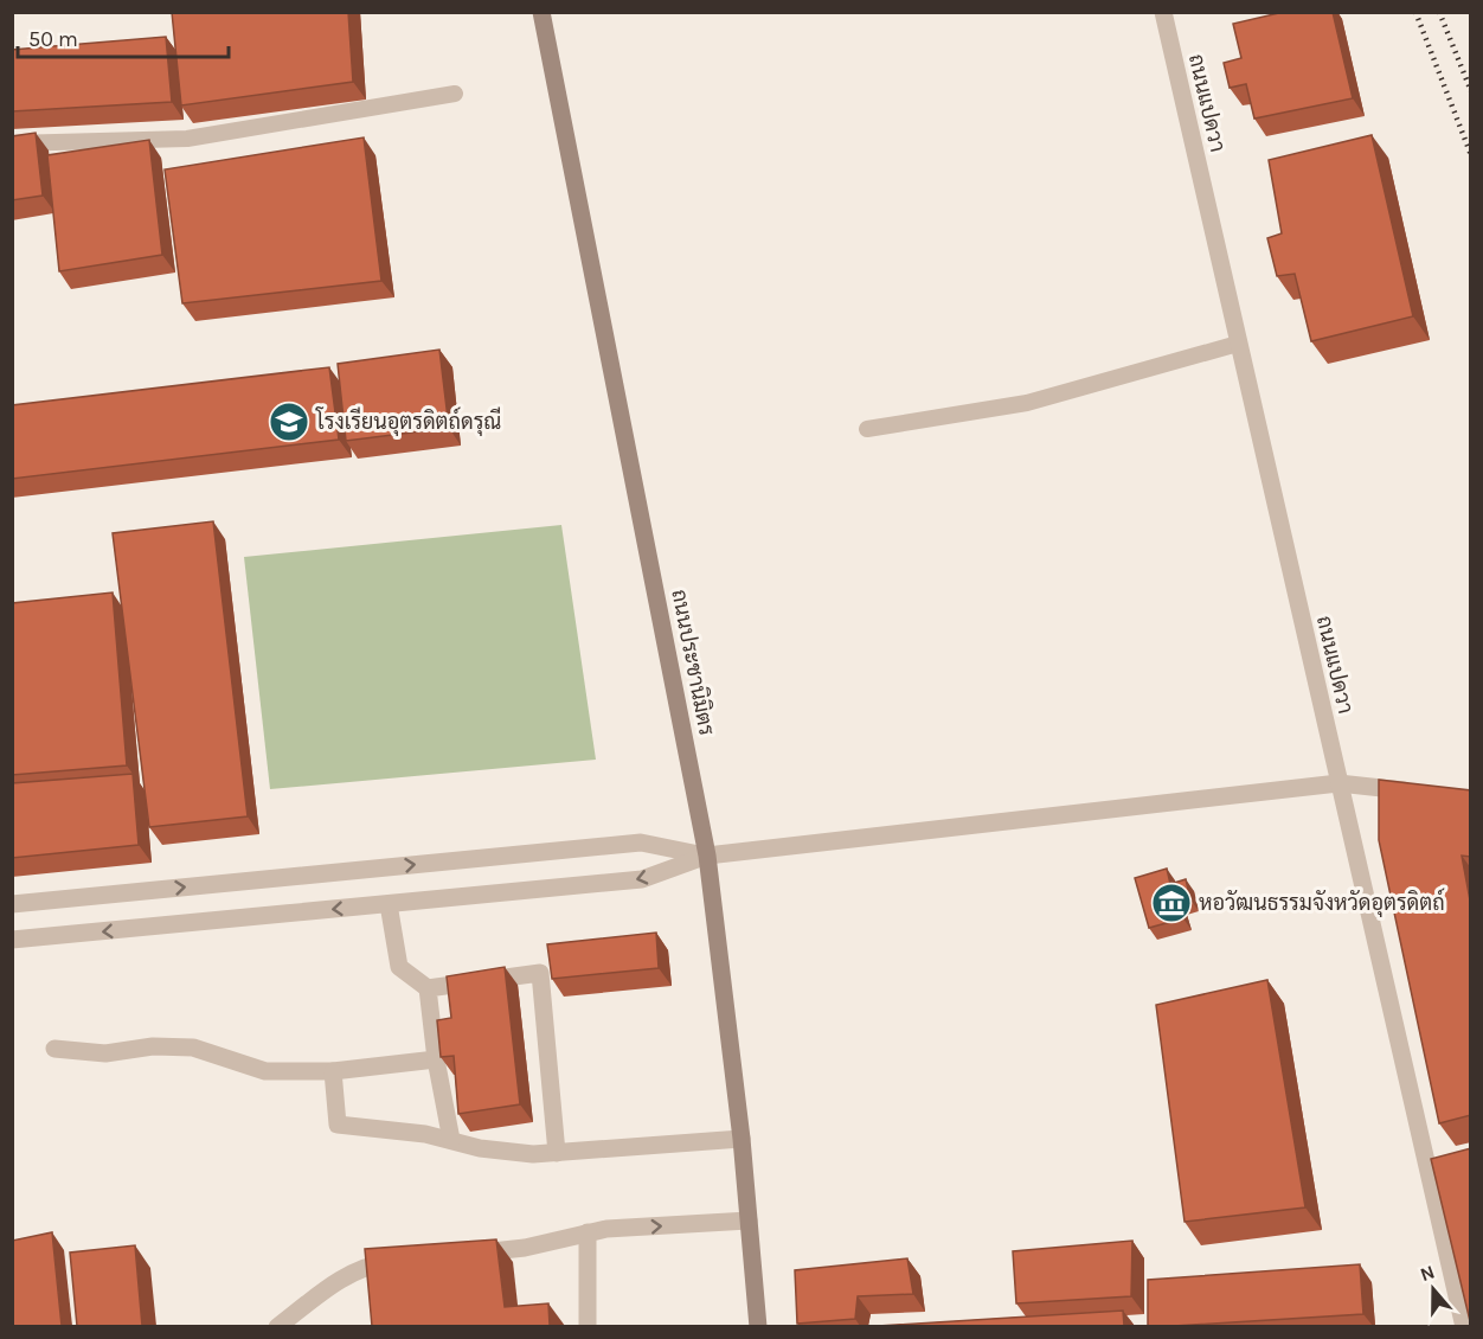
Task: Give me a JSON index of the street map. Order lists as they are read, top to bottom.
{
  "streets": {
    "main road": ["ถนนประชานิมิตร"],
    "street": ["ถนนแปดวา"]
  },
  "places": {
    "school or university": ["โรงเรียนอุตรดิตถ์ดรุณี"],
    "museum": ["หอวัฒนธรรมจังหวัดอุตรดิตถ์"]
  },
  "scale_bar": "50 m",
  "north": "top"
}
